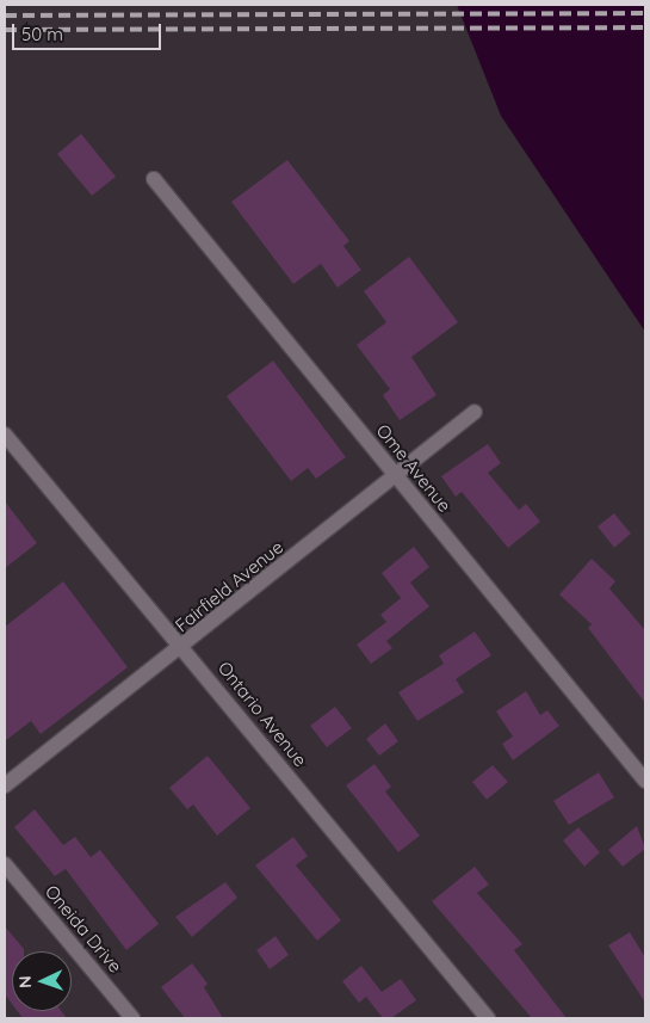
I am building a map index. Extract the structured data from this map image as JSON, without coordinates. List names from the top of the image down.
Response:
{
  "streets": {
    "street": [
      "Ome Avenue",
      "Fairfield Avenue",
      "Ontario Avenue",
      "Oneida Drive"
    ]
  },
  "crossings": [
    ["Ome Avenue", "Fairfield Avenue"],
    ["Fairfield Avenue", "Ontario Avenue"]
  ],
  "scale_bar": "50 m",
  "north": "left"
}
